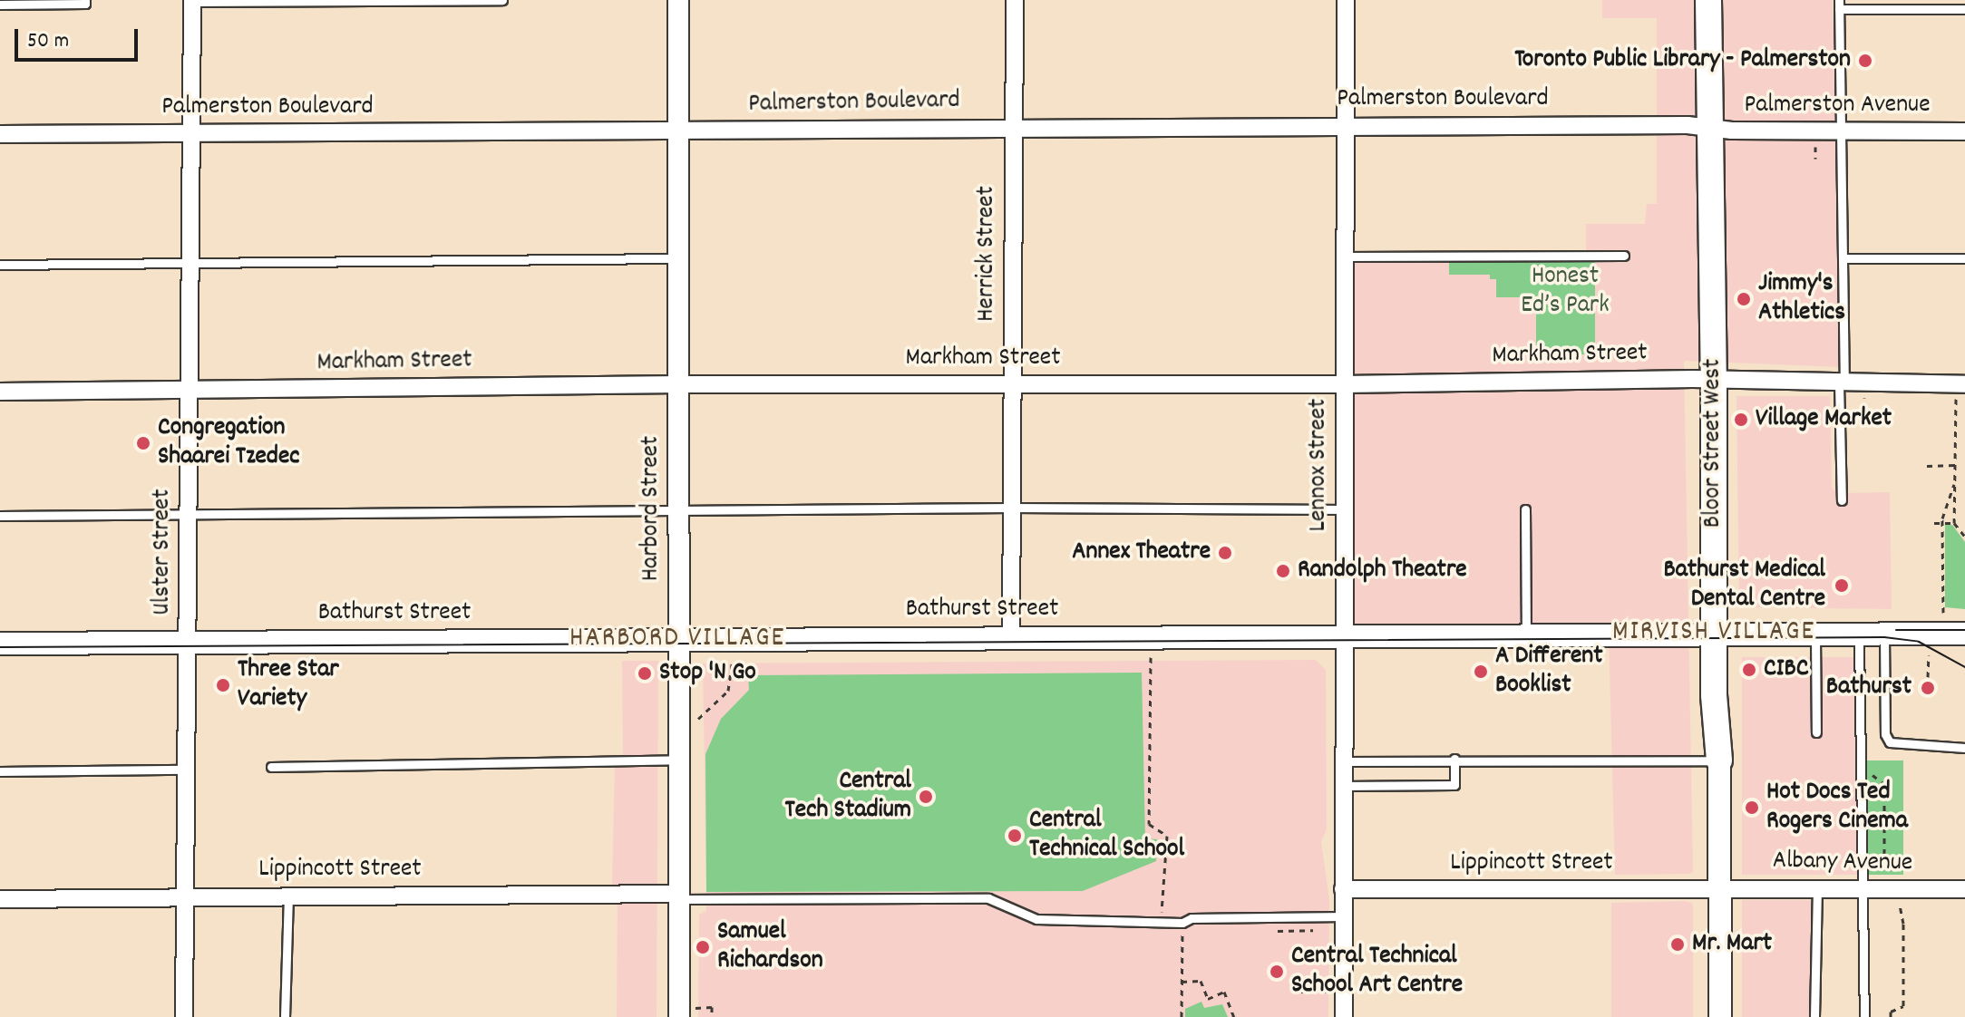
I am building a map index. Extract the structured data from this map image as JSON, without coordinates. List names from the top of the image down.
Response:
{
  "streets": {
    "main road": ["Bloor Street West", "Bathurst Street"],
    "street": [
      "Palmerston Boulevard",
      "Palmerston Avenue",
      "Herrick Street",
      "Markham Street",
      "Lennox Street",
      "Harbord Street",
      "Ulster Street",
      "Albany Avenue",
      "Lippincott Street"
    ]
  },
  "crossings": [
    ["Palmerston Boulevard", "Palmerston Avenue"],
    ["Palmerston Boulevard", "Herrick Street"],
    ["Palmerston Boulevard", "Bloor Street West"],
    ["Palmerston Boulevard", "Lennox Street"],
    ["Palmerston Boulevard", "Harbord Street"],
    ["Palmerston Boulevard", "Ulster Street"],
    ["Palmerston Avenue", "Bloor Street West"],
    ["Herrick Street", "Markham Street"],
    ["Herrick Street", "Bathurst Street"],
    ["Markham Street", "Bloor Street West"],
    ["Markham Street", "Lennox Street"],
    ["Markham Street", "Harbord Street"],
    ["Markham Street", "Ulster Street"],
    ["Bloor Street West", "Bathurst Street"],
    ["Bloor Street West", "Albany Avenue"],
    ["Bloor Street West", "Lippincott Street"],
    ["Lennox Street", "Bathurst Street"],
    ["Lennox Street", "Lippincott Street"],
    ["Harbord Street", "Bathurst Street"],
    ["Harbord Street", "Lippincott Street"],
    ["Ulster Street", "Bathurst Street"],
    ["Ulster Street", "Lippincott Street"],
    ["Albany Avenue", "Lippincott Street"]
  ],
  "districts": ["MIRVISH VILLAGE", "HARBORD VILLAGE"],
  "parks": ["Honest Ed’s Park"],
  "places": [
    "Toronto Public Library - Palmerston",
    "Jimmy's Athletics",
    "Village Market",
    "Congregation Shaarei Tzedec",
    "Annex Theatre",
    "Randolph Theatre",
    "Bathurst Medical Dental Centre",
    "CIBC",
    "A Different Booklist",
    "Stop 'N Go",
    "Three Star Variety",
    "Bathurst",
    "Central Tech Stadium",
    "Hot Docs Ted Rogers Cinema",
    "Central Technical School",
    "Mr. Mart",
    "Samuel Richardson",
    "Central Technical School Art Centre"
  ],
  "scale_bar": "50 m"
}
